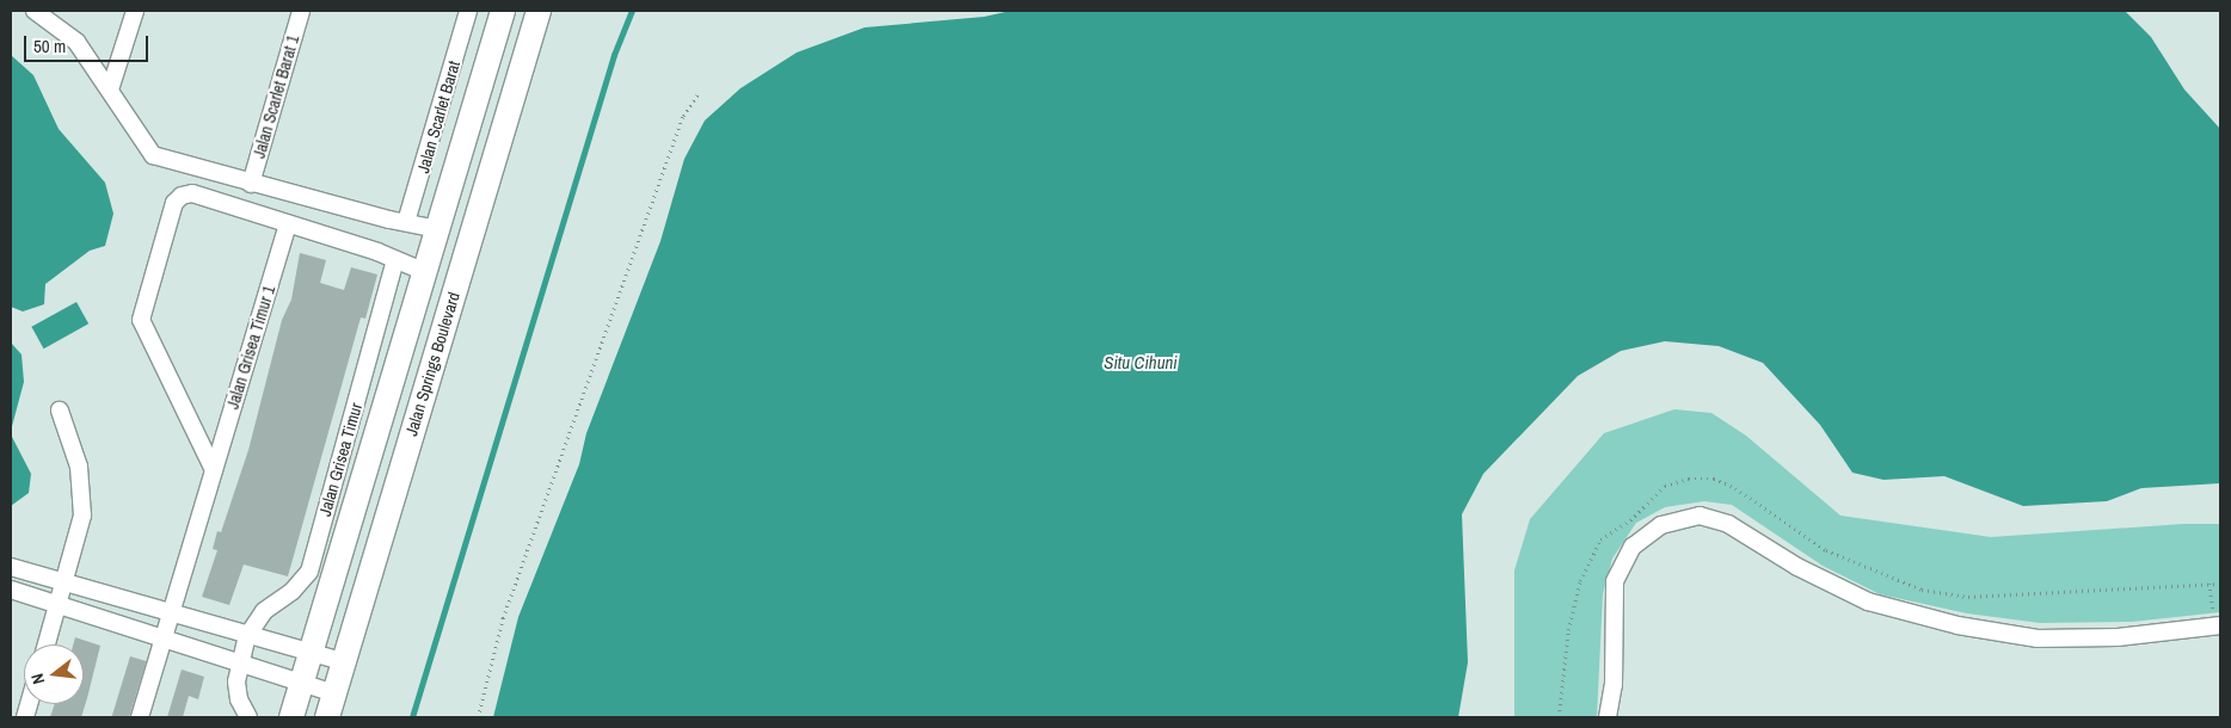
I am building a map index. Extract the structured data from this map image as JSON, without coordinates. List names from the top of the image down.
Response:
{
  "streets": {
    "main road": ["Jalan Springs Boulevard"],
    "street": [
      "Jalan Scarlet Barat 1",
      "Jalan Scarlet Barat",
      "Jalan Grisea Timur 1",
      "Jalan Grisea Timur"
    ]
  },
  "water": ["Situ Cihuni"],
  "scale_bar": "50 m",
  "north": "left"
}
